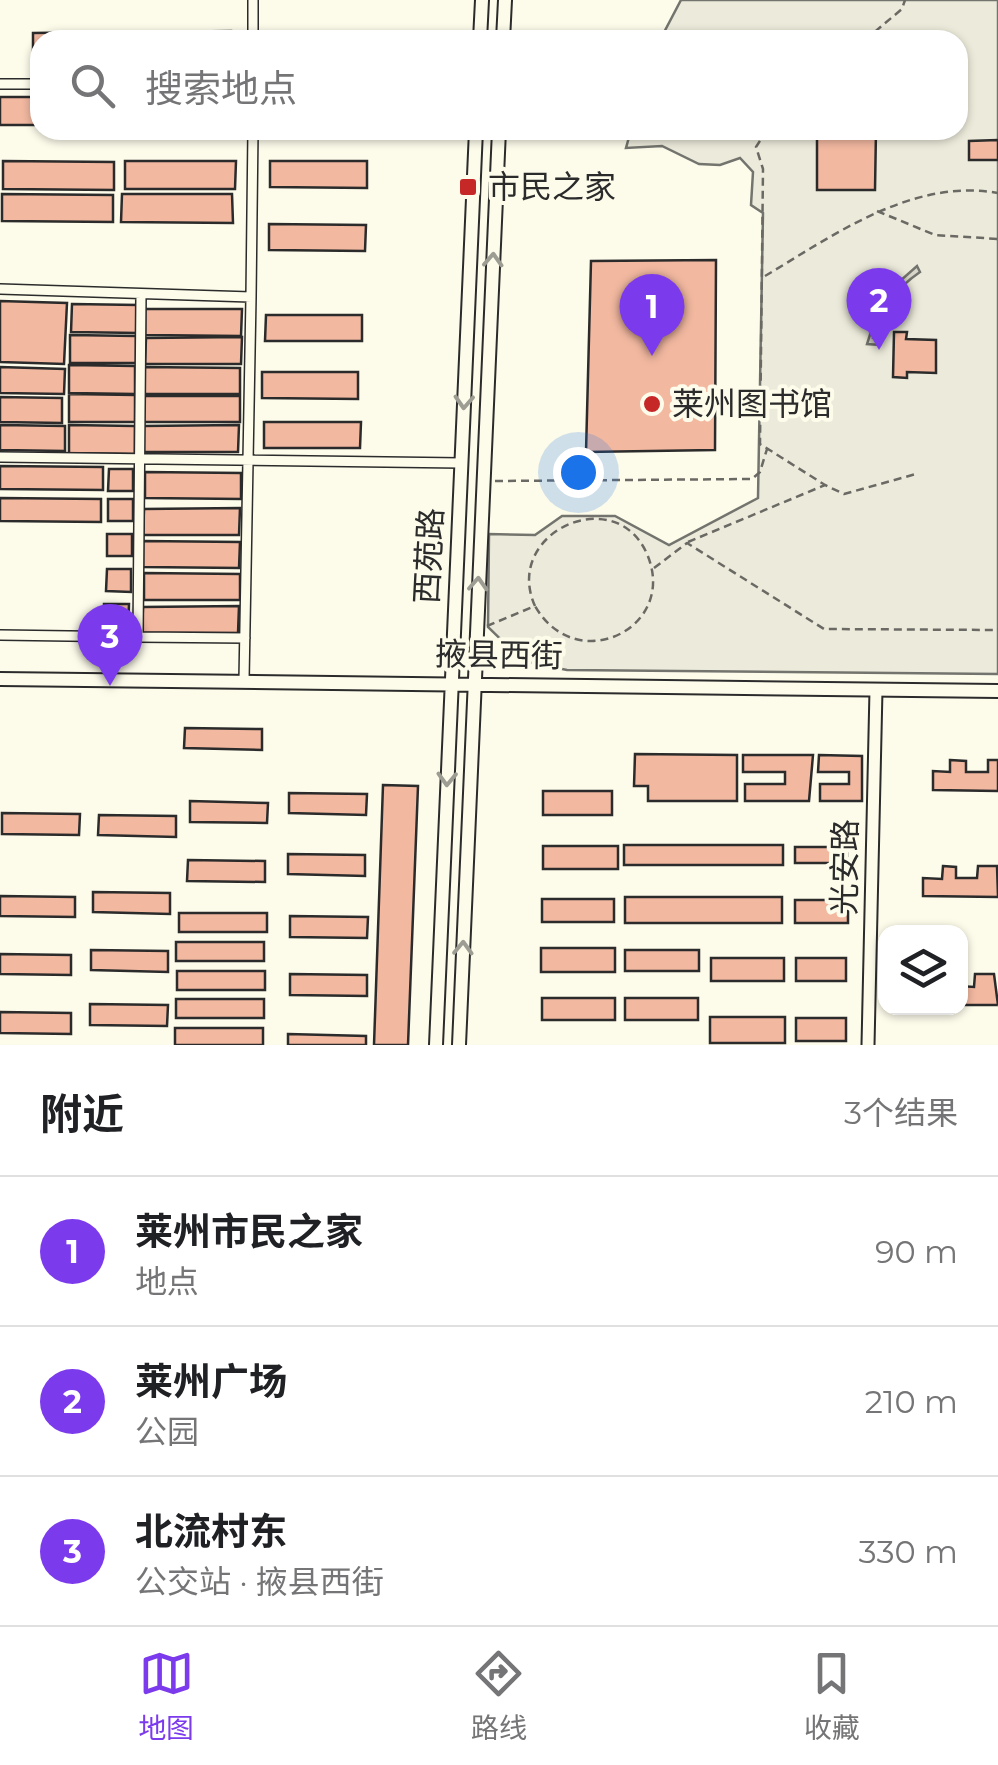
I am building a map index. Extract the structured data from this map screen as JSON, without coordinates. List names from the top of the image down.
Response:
{
  "streets": {
    "main road": ["西苑路", "掖县西街"],
    "street": ["光安路"]
  },
  "crossings": [
    ["西苑路", "掖县西街"],
    ["掖县西街", "光安路"]
  ],
  "places": {
    "transit": ["市民之家"],
    "other": ["莱州图书馆"]
  },
  "page": {
    "search": "搜索地点",
    "pins": ["2", "1", "3"],
    "heading": ["附近", "3个结果"],
    "list": [
      {
        "mark": "1",
        "name": "莱州市民之家",
        "note": "地点",
        "value": "90 m"
      },
      {
        "mark": "2",
        "name": "莱州广场",
        "note": "公园",
        "value": "210 m"
      },
      {
        "mark": "3",
        "name": "北流村东",
        "note": "公交站 · 掖县西街",
        "value": "330 m"
      }
    ],
    "nav": ["地图", "路线", "收藏"]
  }
}
